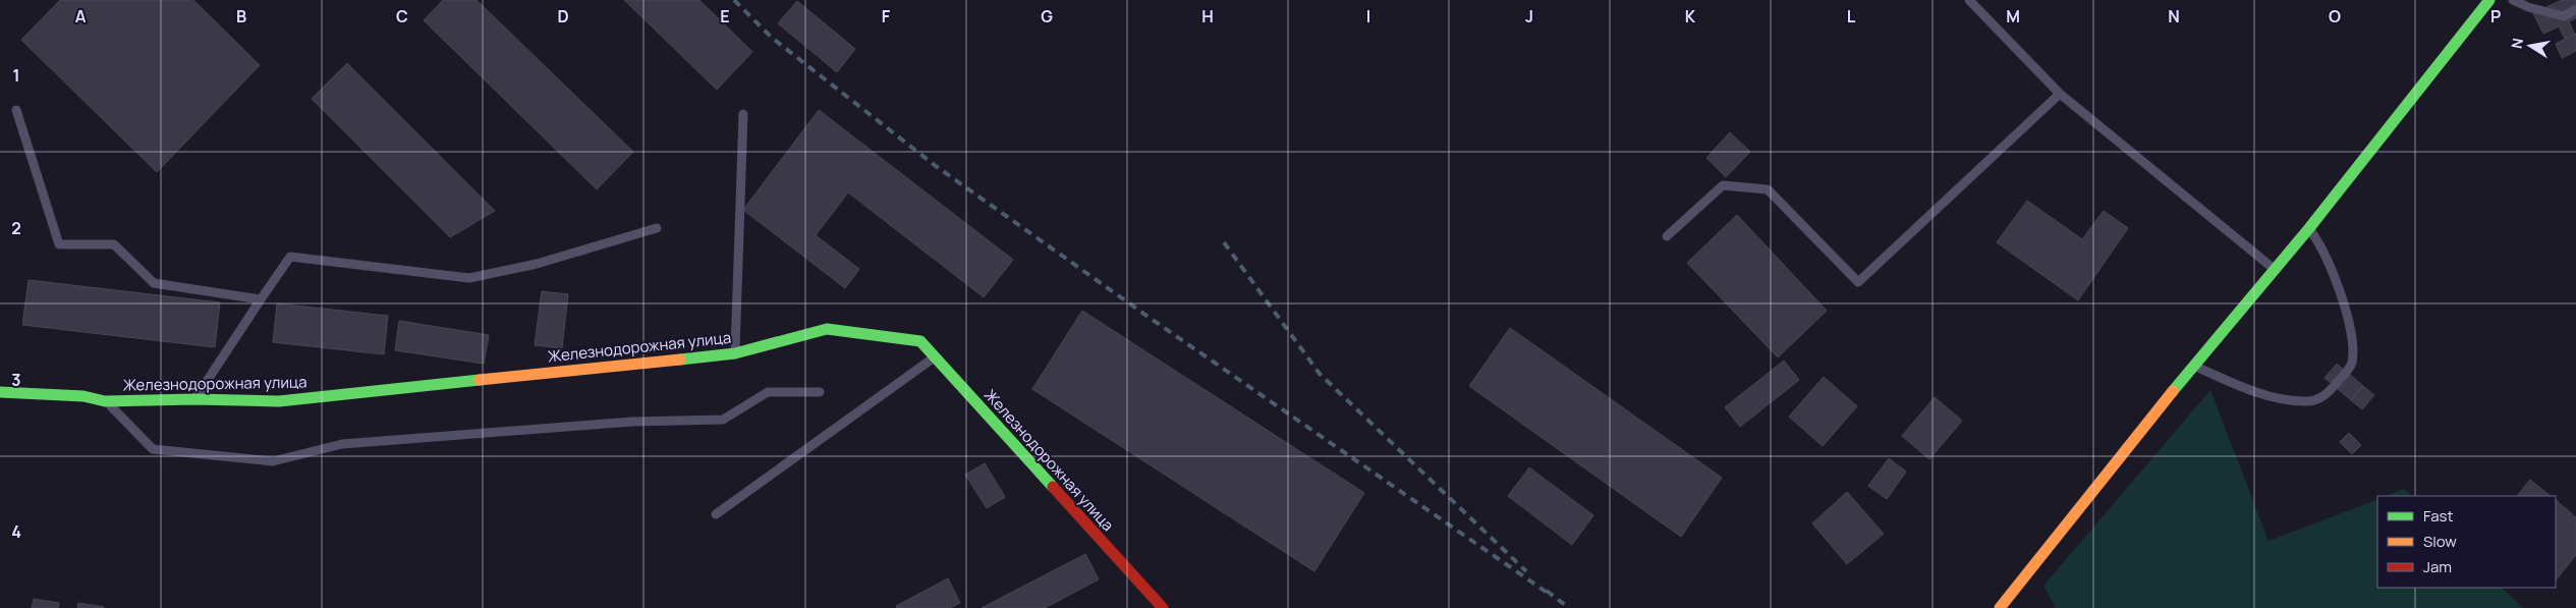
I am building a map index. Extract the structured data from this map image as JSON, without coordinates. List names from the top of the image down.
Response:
{
  "streets": {
    "street": ["Железнодорожная улица"]
  },
  "legend": ["Fast", "Slow", "Jam"],
  "north": "left",
  "grid": {
    "columns": [
      "A",
      "B",
      "C",
      "D",
      "E",
      "F",
      "G",
      "H",
      "I",
      "J",
      "K",
      "L",
      "M",
      "N",
      "O",
      "P"
    ],
    "rows": [
      "1",
      "2",
      "3",
      "4"
    ]
  }
}
